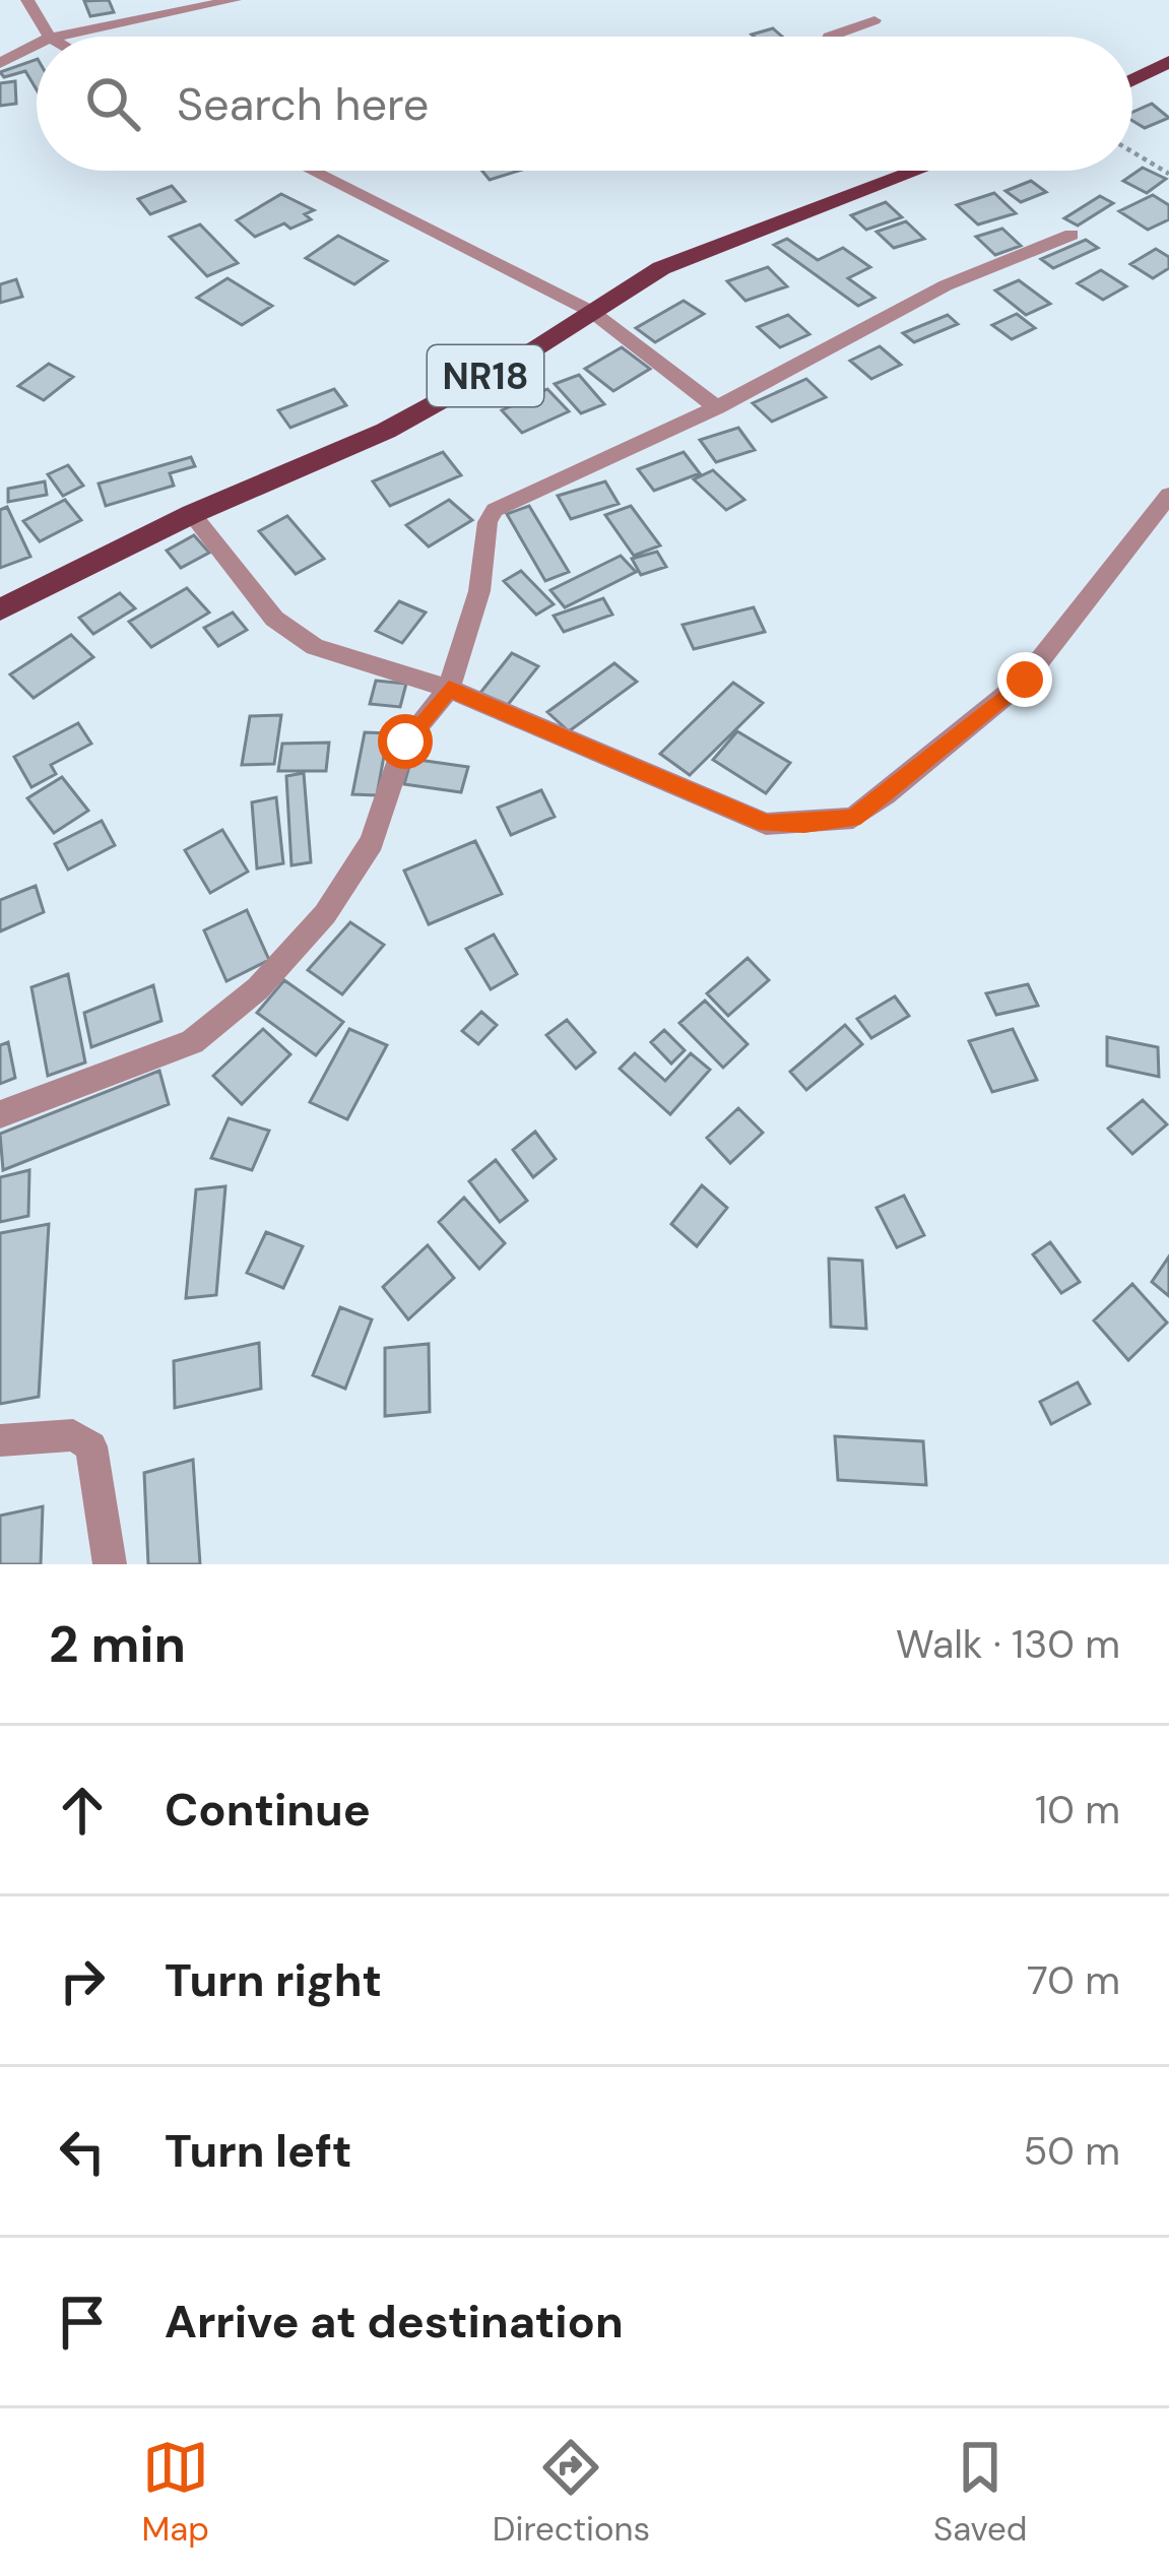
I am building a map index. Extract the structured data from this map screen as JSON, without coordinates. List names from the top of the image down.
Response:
{
  "streets": {
    "main road": ["NR18"]
  },
  "page": {
    "search": "Search here",
    "heading": ["2 min", "Walk · 130 m"],
    "list": [
      ["Continue", "10 m"],
      ["Turn right", "70 m"],
      ["Turn left", "50 m"],
      "Arrive at destination"
    ],
    "nav": ["Map", "Directions", "Saved"]
  }
}
